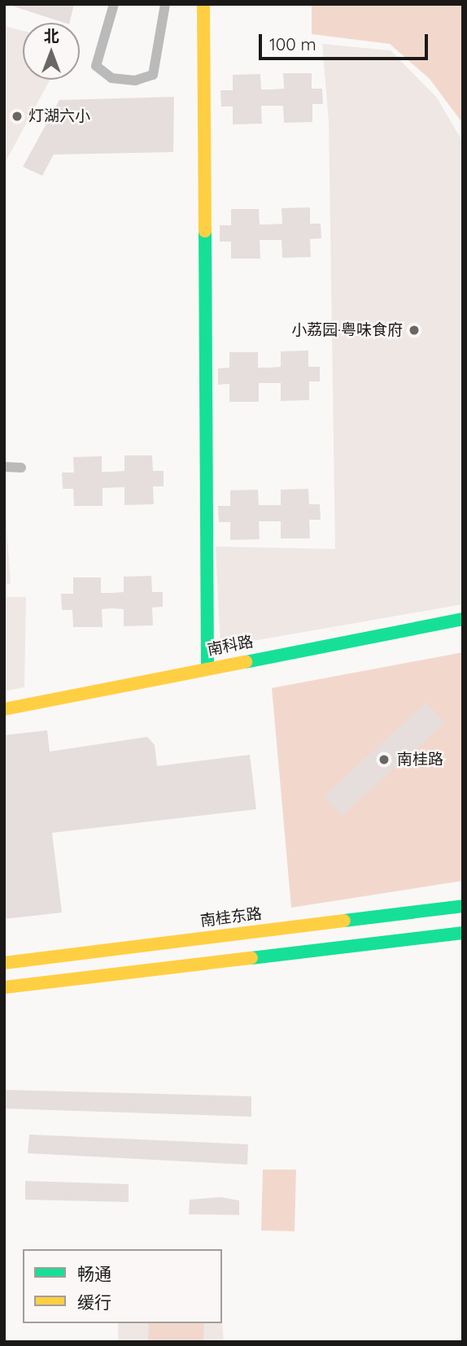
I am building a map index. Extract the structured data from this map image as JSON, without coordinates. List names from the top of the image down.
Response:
{
  "streets": {
    "street": ["南科路", "南桂东路"]
  },
  "places": ["灯湖六小", "小荔园·粤味食府", "南桂路"],
  "legend": ["畅通", "缓行"],
  "scale_bar": "100 m",
  "north": "top"
}
